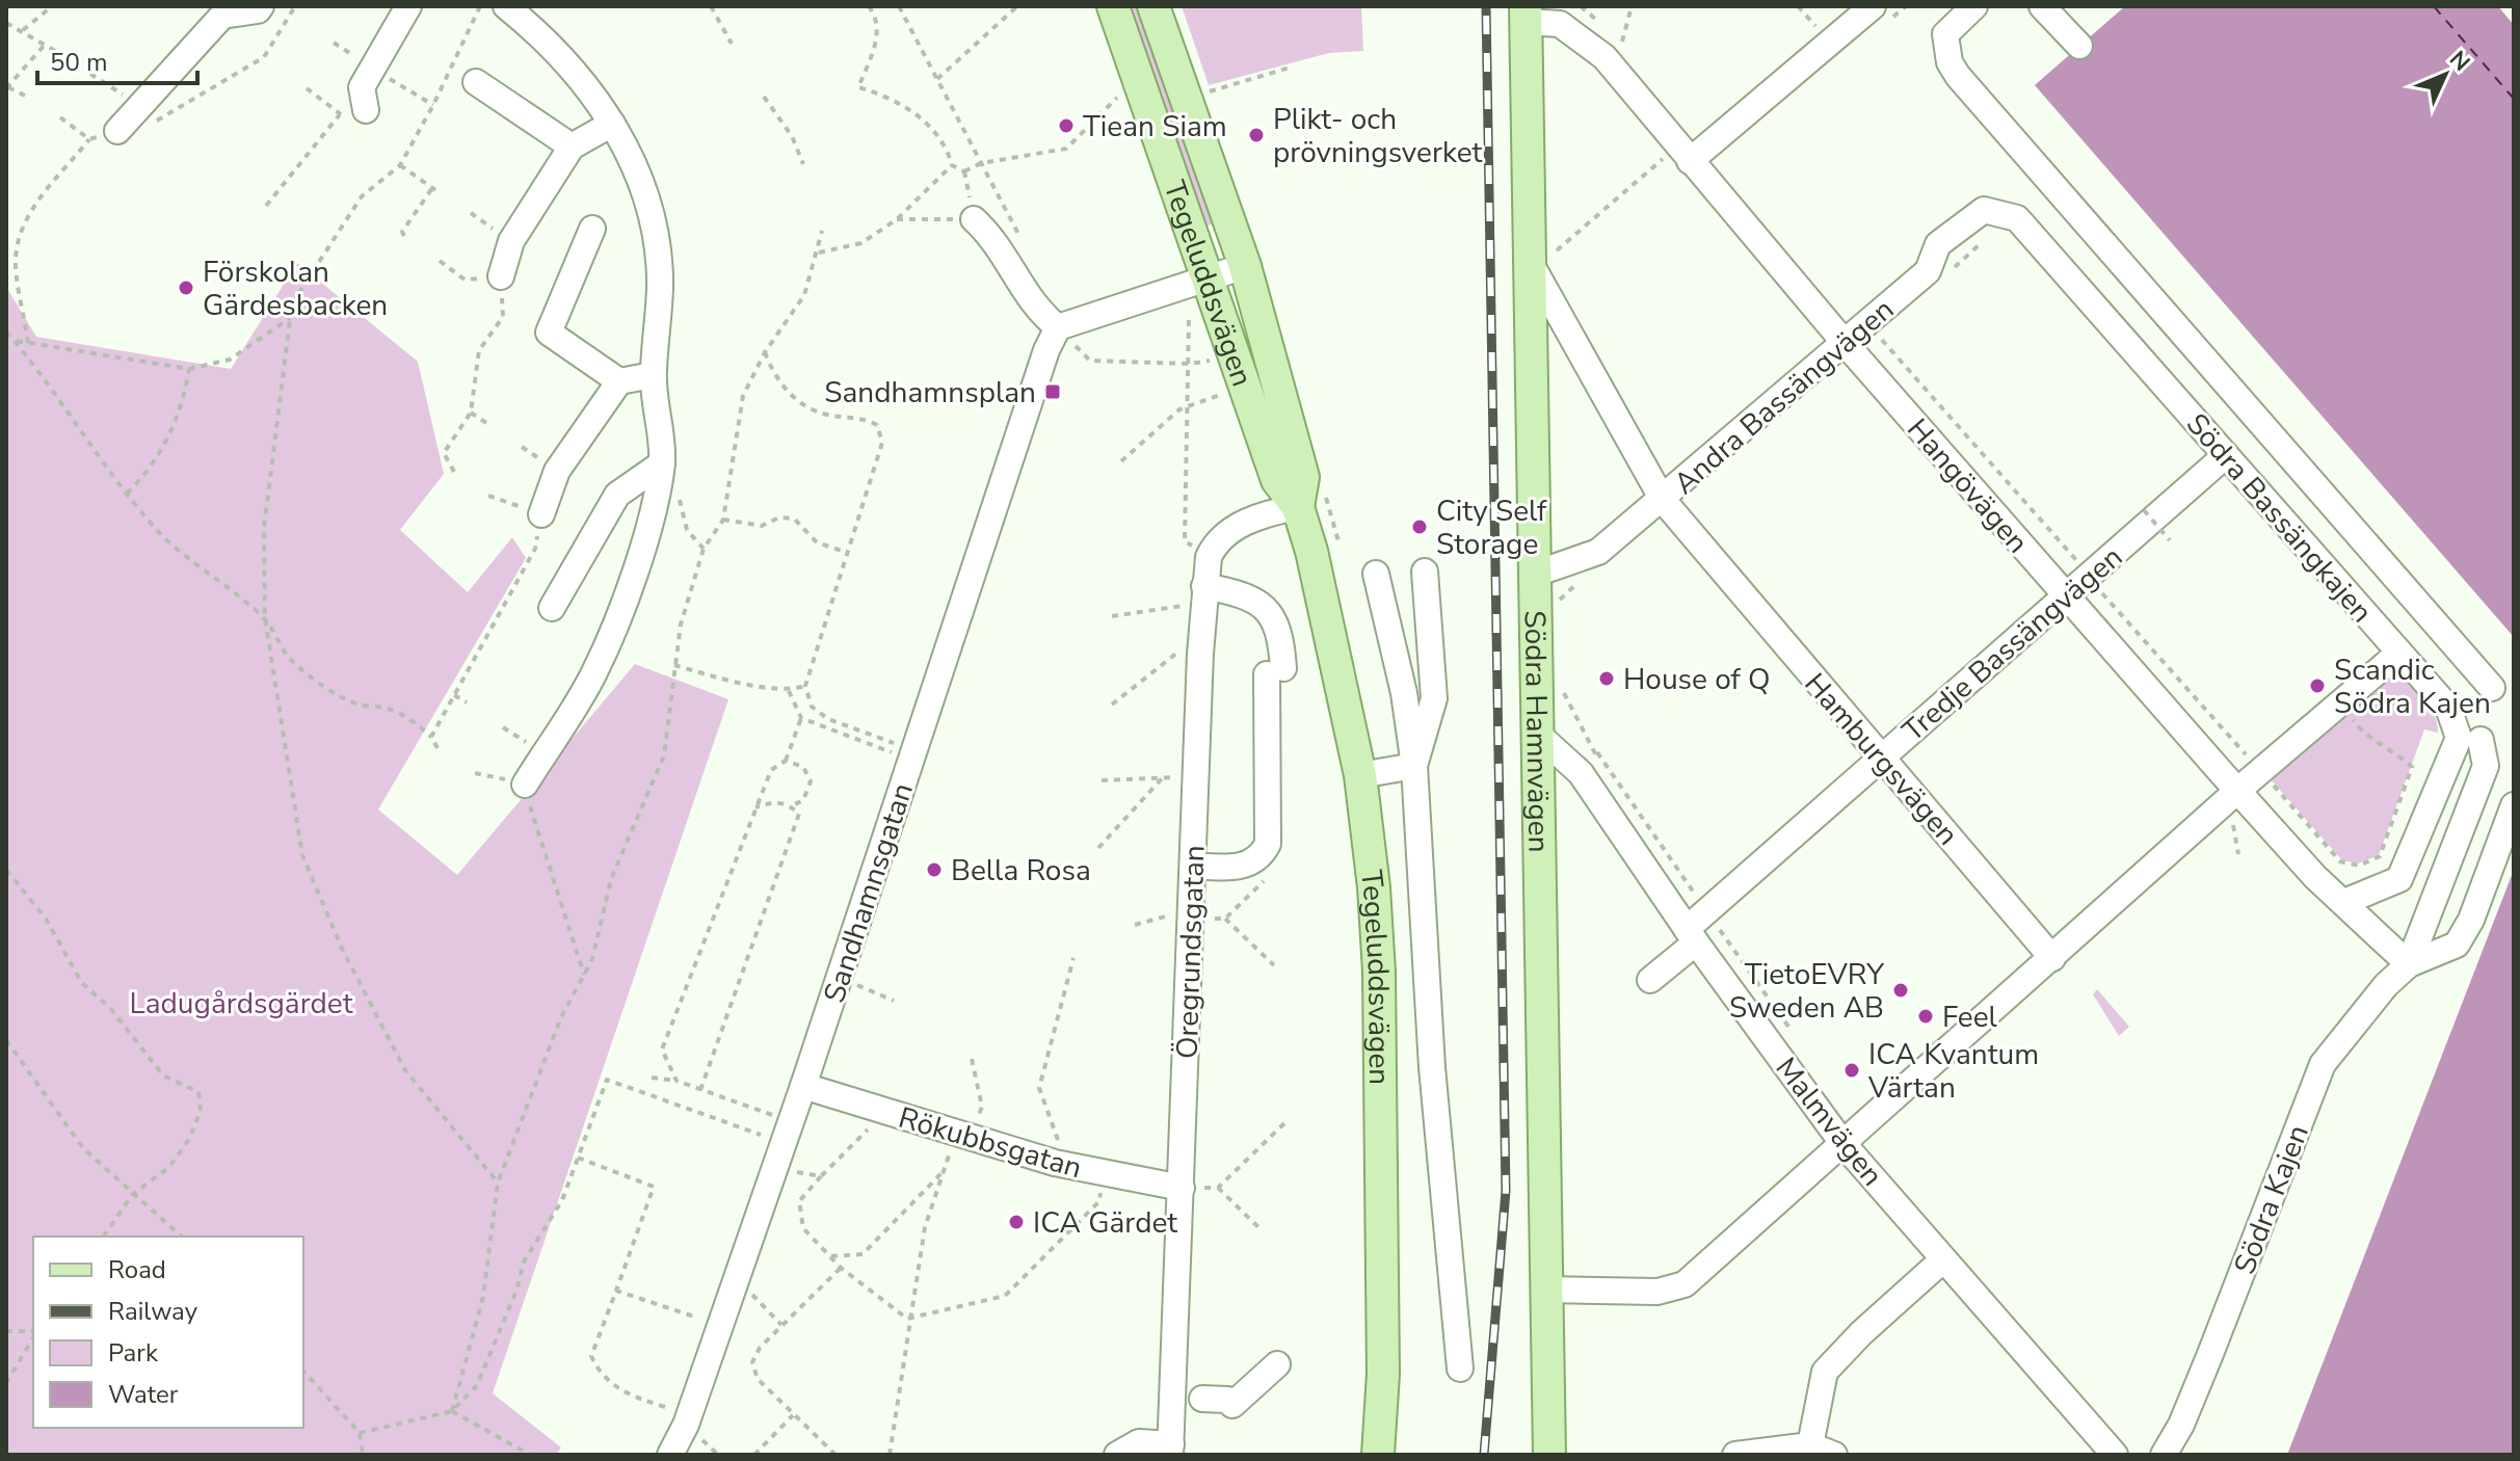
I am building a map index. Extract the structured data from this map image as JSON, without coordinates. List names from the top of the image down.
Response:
{
  "streets": {
    "main road": ["Tegeluddsvägen", "Södra Hamnvägen"],
    "street": [
      "Andra Bassängvägen",
      "Hangövägen",
      "Södra Bassängkajen",
      "Tredje Bassängvägen",
      "Hamburgsvägen",
      "Sandhamnsgatan",
      "Öregrundsgatan",
      "Malmvägen",
      "Rökubbsgatan",
      "Södra Kajen"
    ]
  },
  "crossings": [
    ["Andra Bassängvägen", "Hangövägen"],
    ["Andra Bassängvägen", "Södra Bassängkajen"],
    ["Andra Bassängvägen", "Södra Hamnvägen"],
    ["Andra Bassängvägen", "Hamburgsvägen"],
    ["Hangövägen", "Södra Bassängkajen"],
    ["Hangövägen", "Tredje Bassängvägen"],
    ["Hangövägen", "Södra Hamnvägen"],
    ["Hangövägen", "Södra Kajen"],
    ["Södra Bassängkajen", "Tredje Bassängvägen"],
    ["Tredje Bassängvägen", "Hamburgsvägen"],
    ["Tredje Bassängvägen", "Malmvägen"],
    ["Södra Hamnvägen", "Hamburgsvägen"],
    ["Södra Hamnvägen", "Malmvägen"],
    ["Sandhamnsgatan", "Rökubbsgatan"],
    ["Öregrundsgatan", "Rökubbsgatan"]
  ],
  "parks": ["Ladugårdsgärdet"],
  "places": {
    "other": [
      "Tiean Siam",
      "Plikt- och prövningsverket",
      "Förskolan Gärdesbacken",
      "City Self Storage",
      "House of Q",
      "Scandic Södra Kajen",
      "Bella Rosa",
      "TietoEVRY Sweden AB",
      "Feel",
      "ICA Kvantum Värtan",
      "ICA Gärdet"
    ],
    "transit": ["Sandhamnsplan"]
  },
  "legend": [
    "Road",
    "Railway",
    "Park",
    "Water"
  ],
  "scale_bar": "50 m",
  "north": "top right"
}
